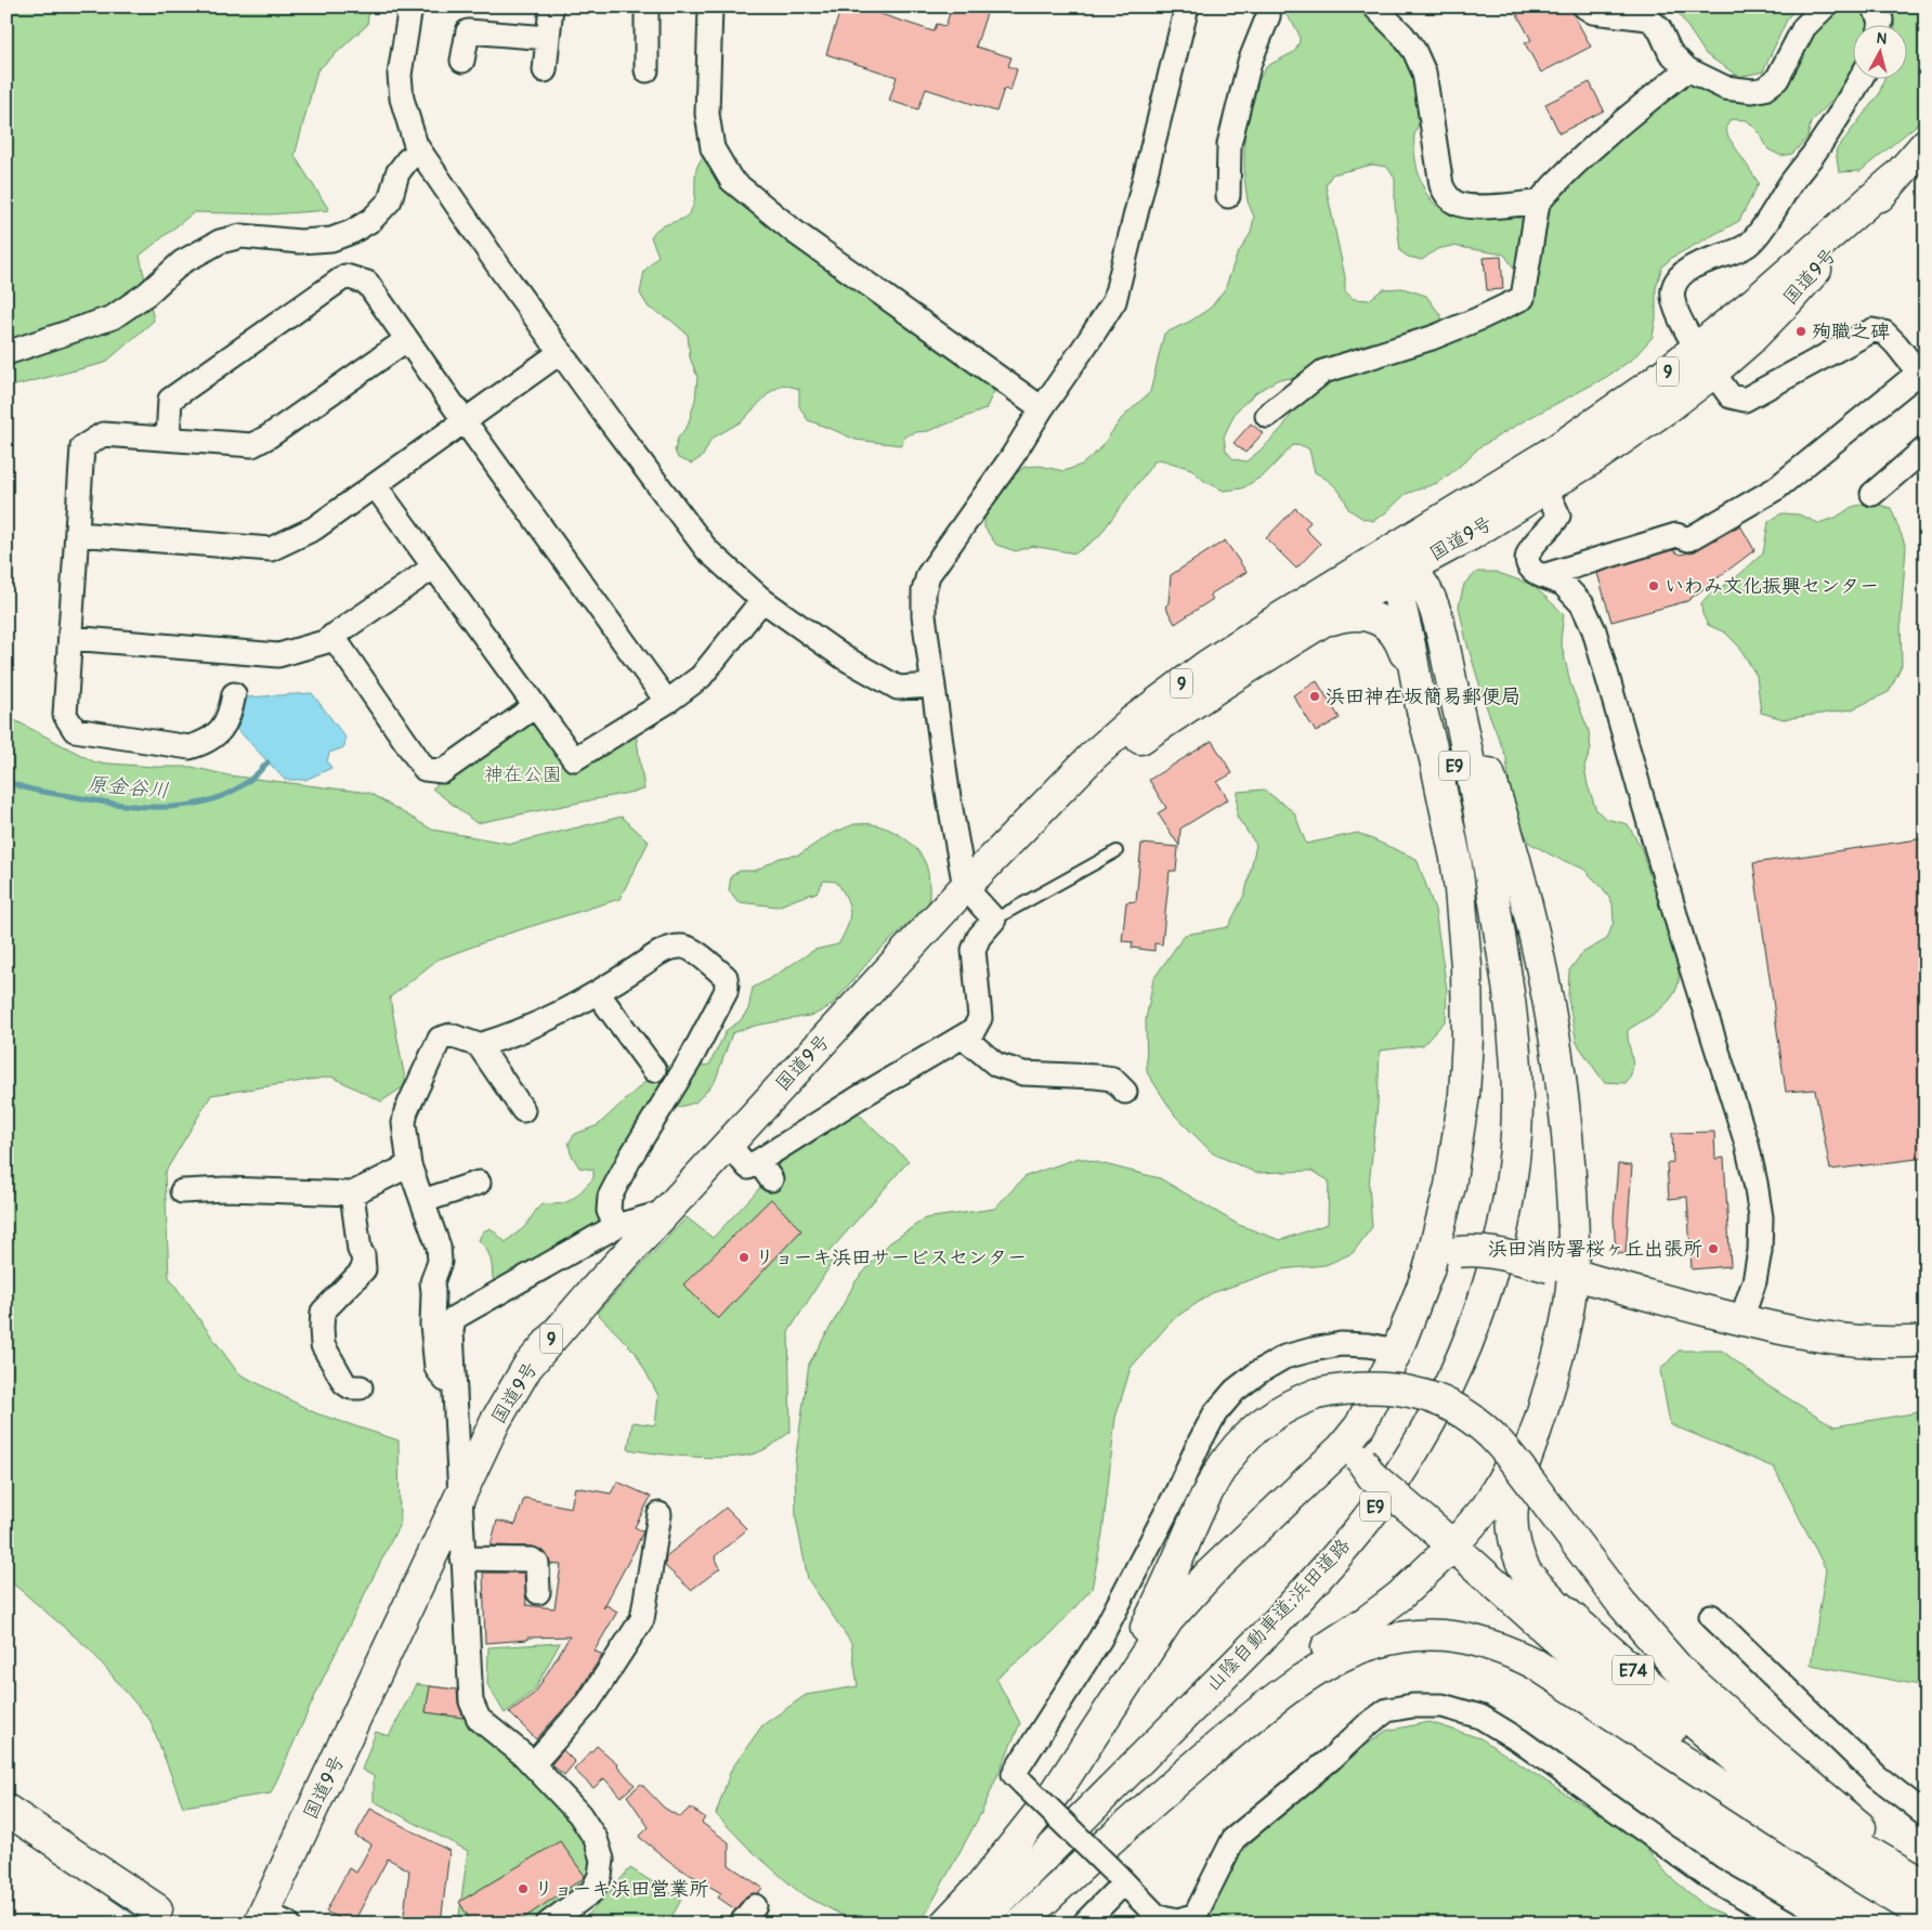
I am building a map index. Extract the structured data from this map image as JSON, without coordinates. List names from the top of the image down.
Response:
{
  "streets": {
    "main road": [
      "国道9号",
      "9",
      "E9",
      "山陰自動車道;浜田道路",
      "E74"
    ]
  },
  "crossings": [
    ["国道9号", "E9"],
    ["E9", "山陰自動車道;浜田道路"]
  ],
  "water": ["原金谷川"],
  "parks": ["神在公園"],
  "places": [
    "殉職之碑",
    "いわみ文化振興センター",
    "浜田神在坂簡易郵便局",
    "浜田消防署桜ヶ丘出張所",
    "リョーキ浜田サービスセンター",
    "リョーキ浜田営業所"
  ],
  "north": "top"
}
